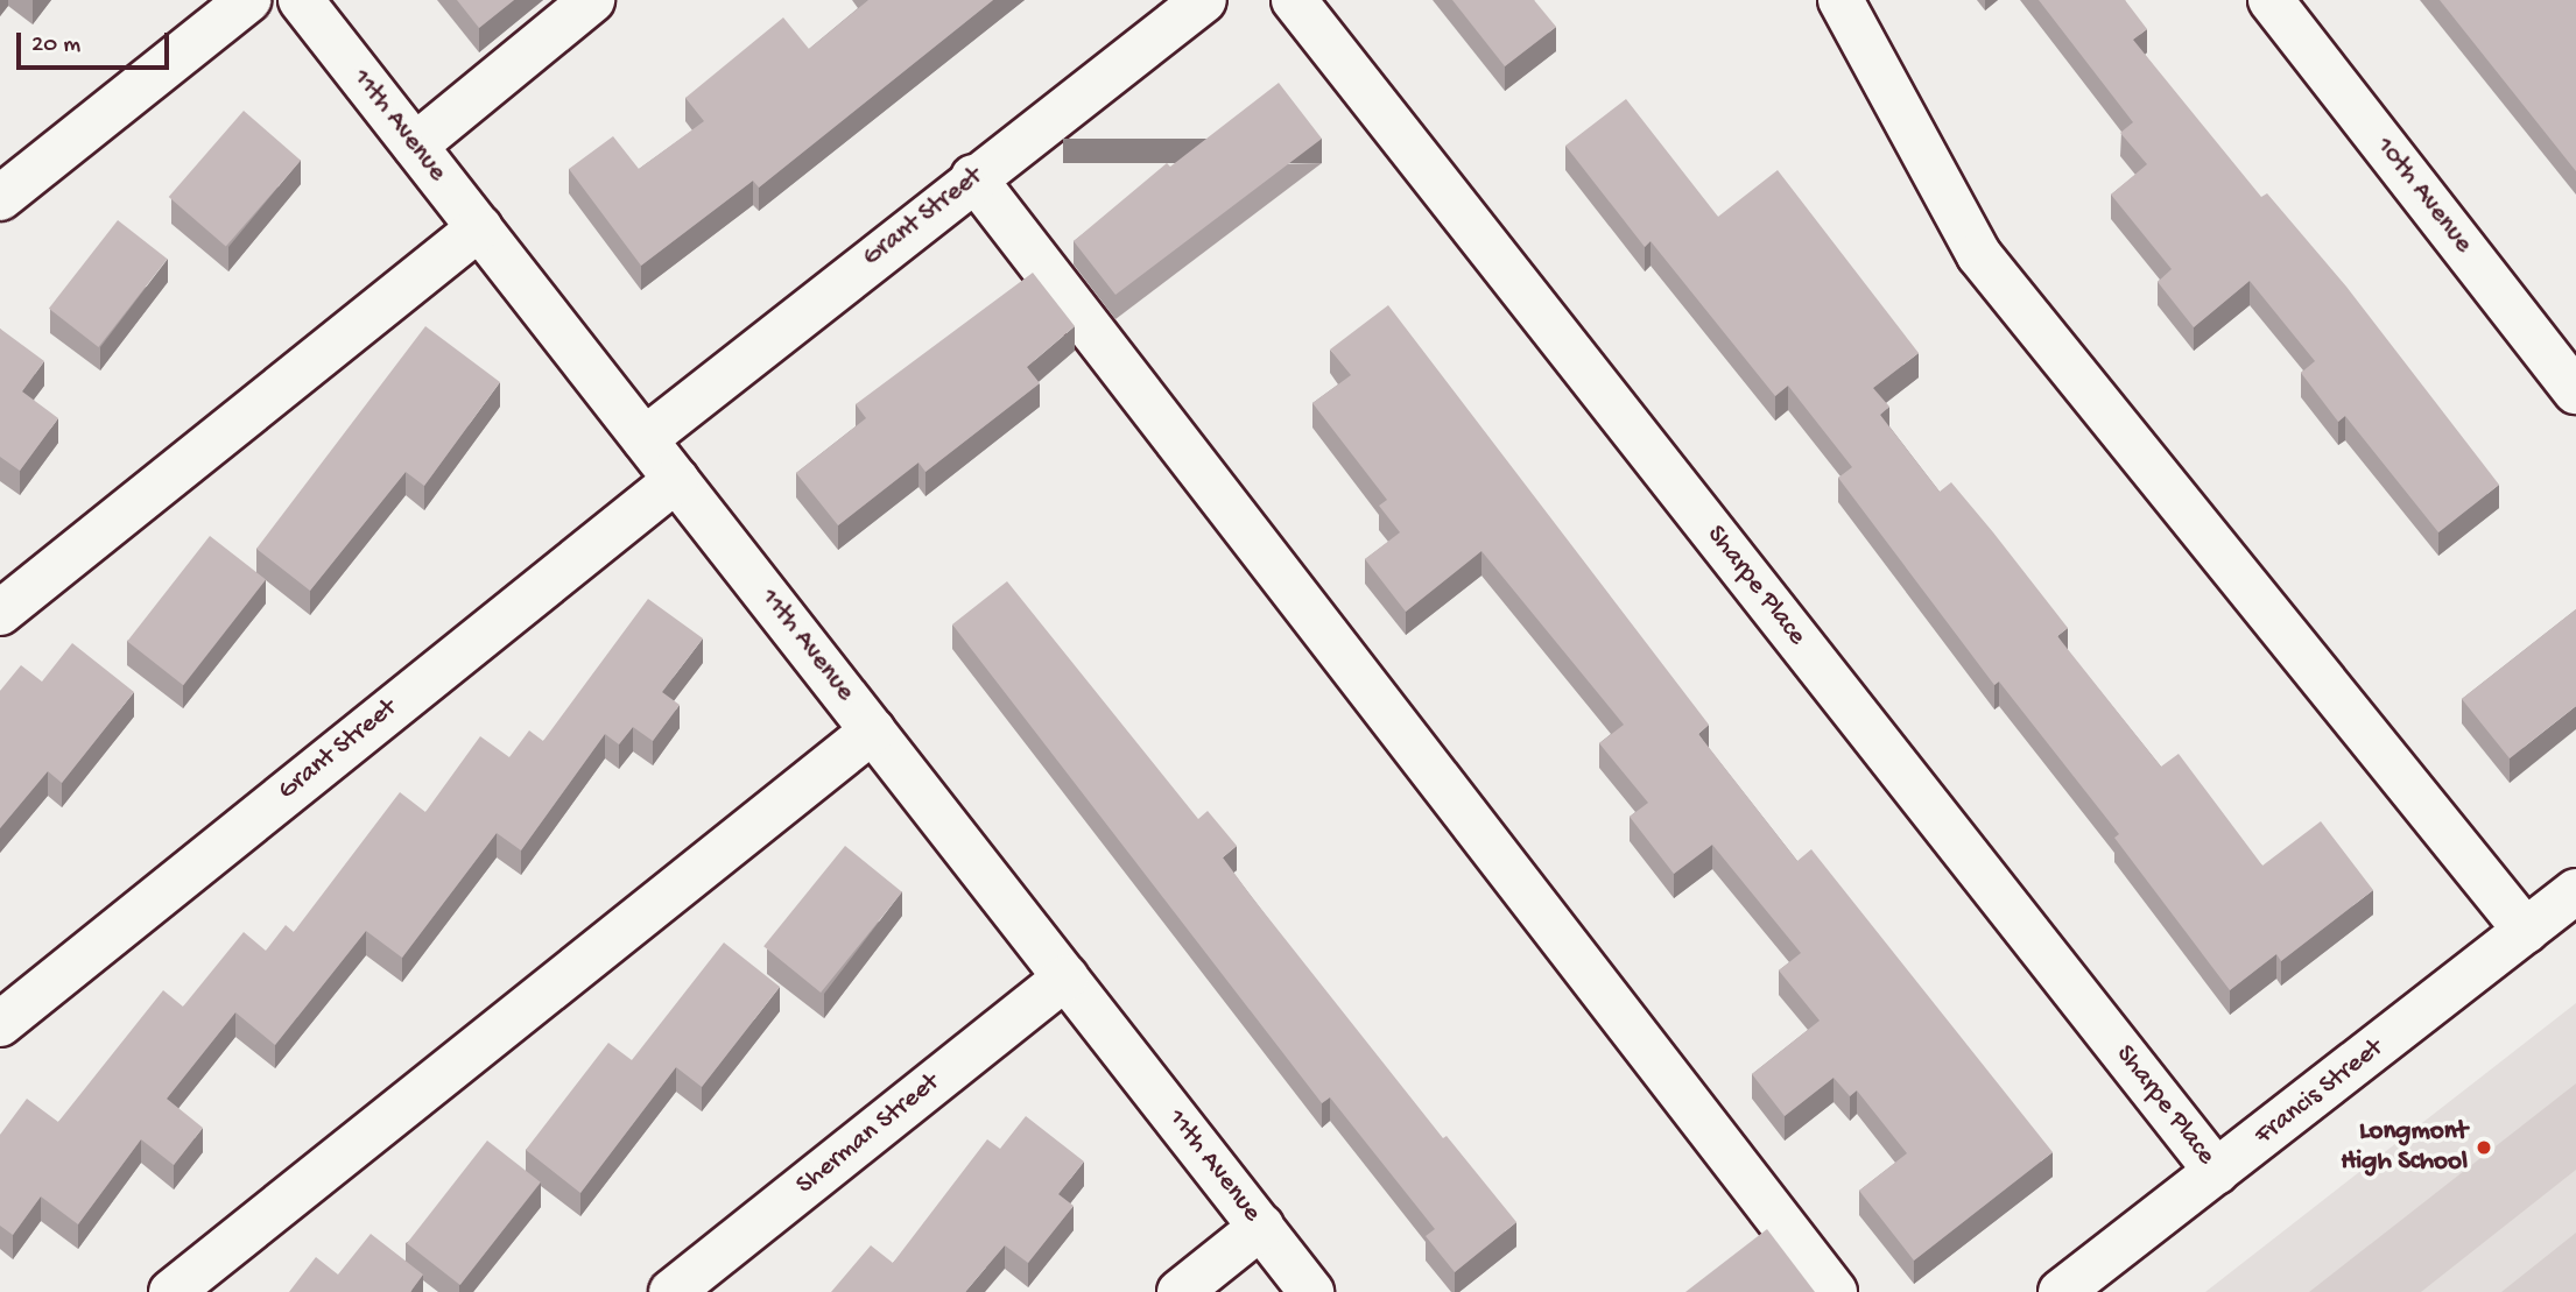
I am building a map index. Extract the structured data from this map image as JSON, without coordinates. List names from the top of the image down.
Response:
{
  "streets": {
    "street": [
      "11th Avenue",
      "10th Avenue",
      "Grant Street",
      "Sharpe Place",
      "Francis Street",
      "Sherman Street"
    ]
  },
  "crossings": [
    ["11th Avenue", "Grant Street"],
    ["11th Avenue", "Sherman Street"],
    ["Sharpe Place", "Francis Street"]
  ],
  "places": ["Longmont High School"],
  "scale_bar": "20 m"
}
